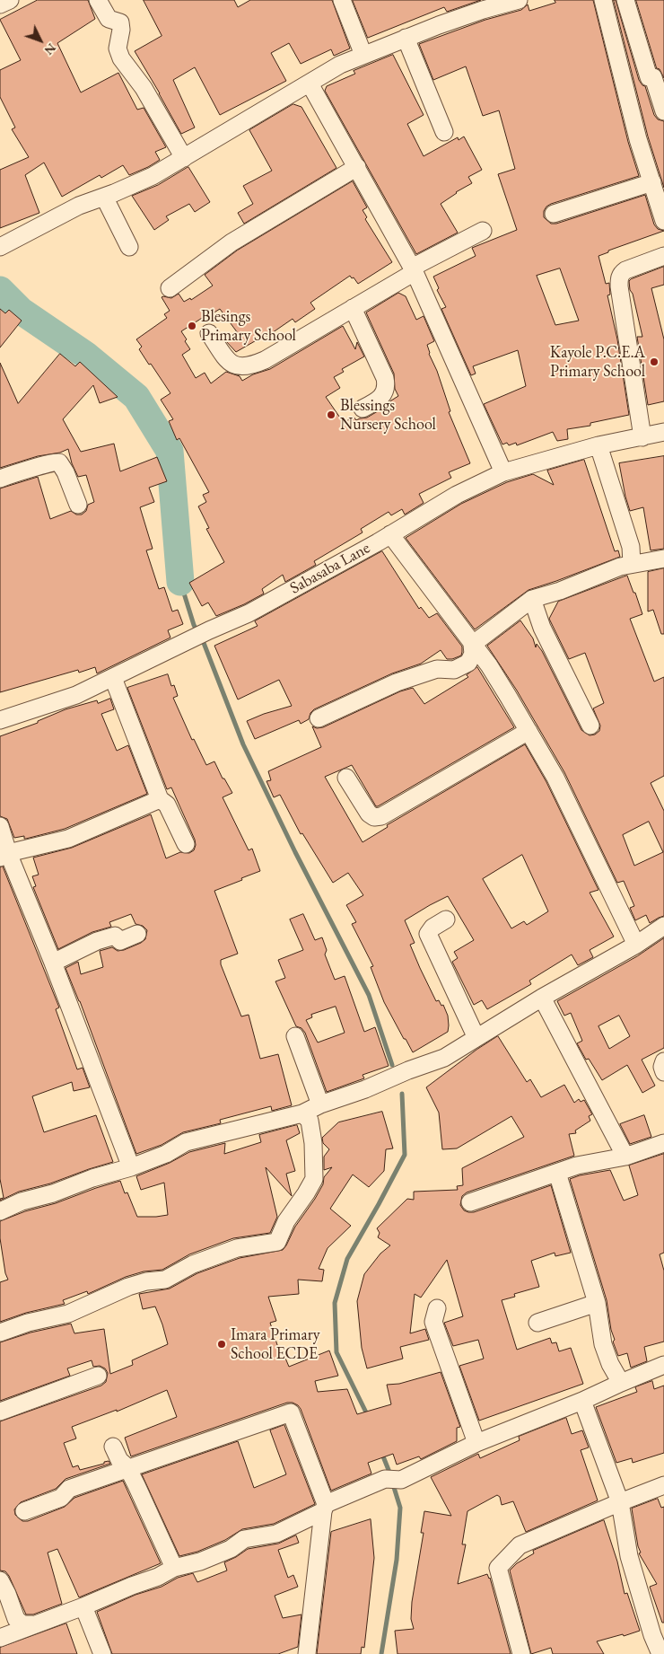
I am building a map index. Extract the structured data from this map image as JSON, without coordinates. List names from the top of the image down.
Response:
{
  "streets": {
    "street": ["Sabasaba Lane"]
  },
  "places": [
    "Blesings Primary School",
    "Kayole P.C.E.A Primary School",
    "Blessings Nursery School",
    "Imara Primary School ECDE"
  ],
  "north": "bottom right"
}
